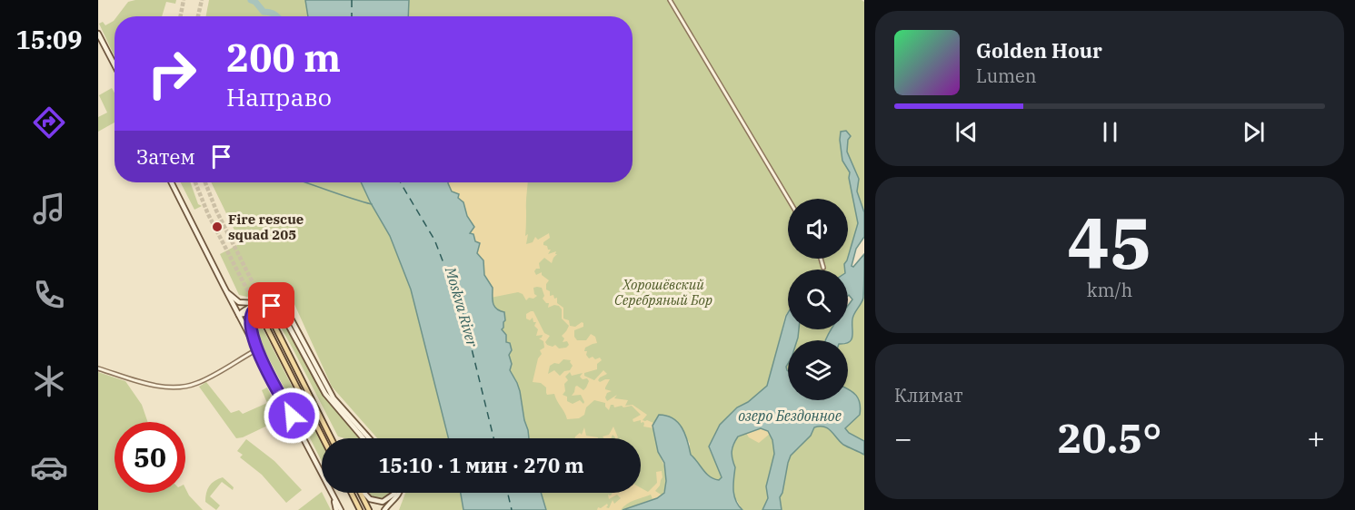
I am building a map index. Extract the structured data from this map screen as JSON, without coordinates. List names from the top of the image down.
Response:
{
  "water": ["Moskva River", "озеро Бездонное"],
  "parks": ["Хорошёвский Серебряный Бор"],
  "places": ["Fire rescue squad 205"],
  "page": {
    "tabs": "15:09",
    "turn": ["200 m", "Направо"],
    "song": ["Golden Hour", "Lumen"],
    "then": "Затем",
    "tile": [
      ["45", "km/h"],
      "Климат"
    ],
    "heat": ["−", "20.5°", "+"],
    "limit": "50",
    "trip": "15:10 · 1 мин · 270 m"
  }
}
